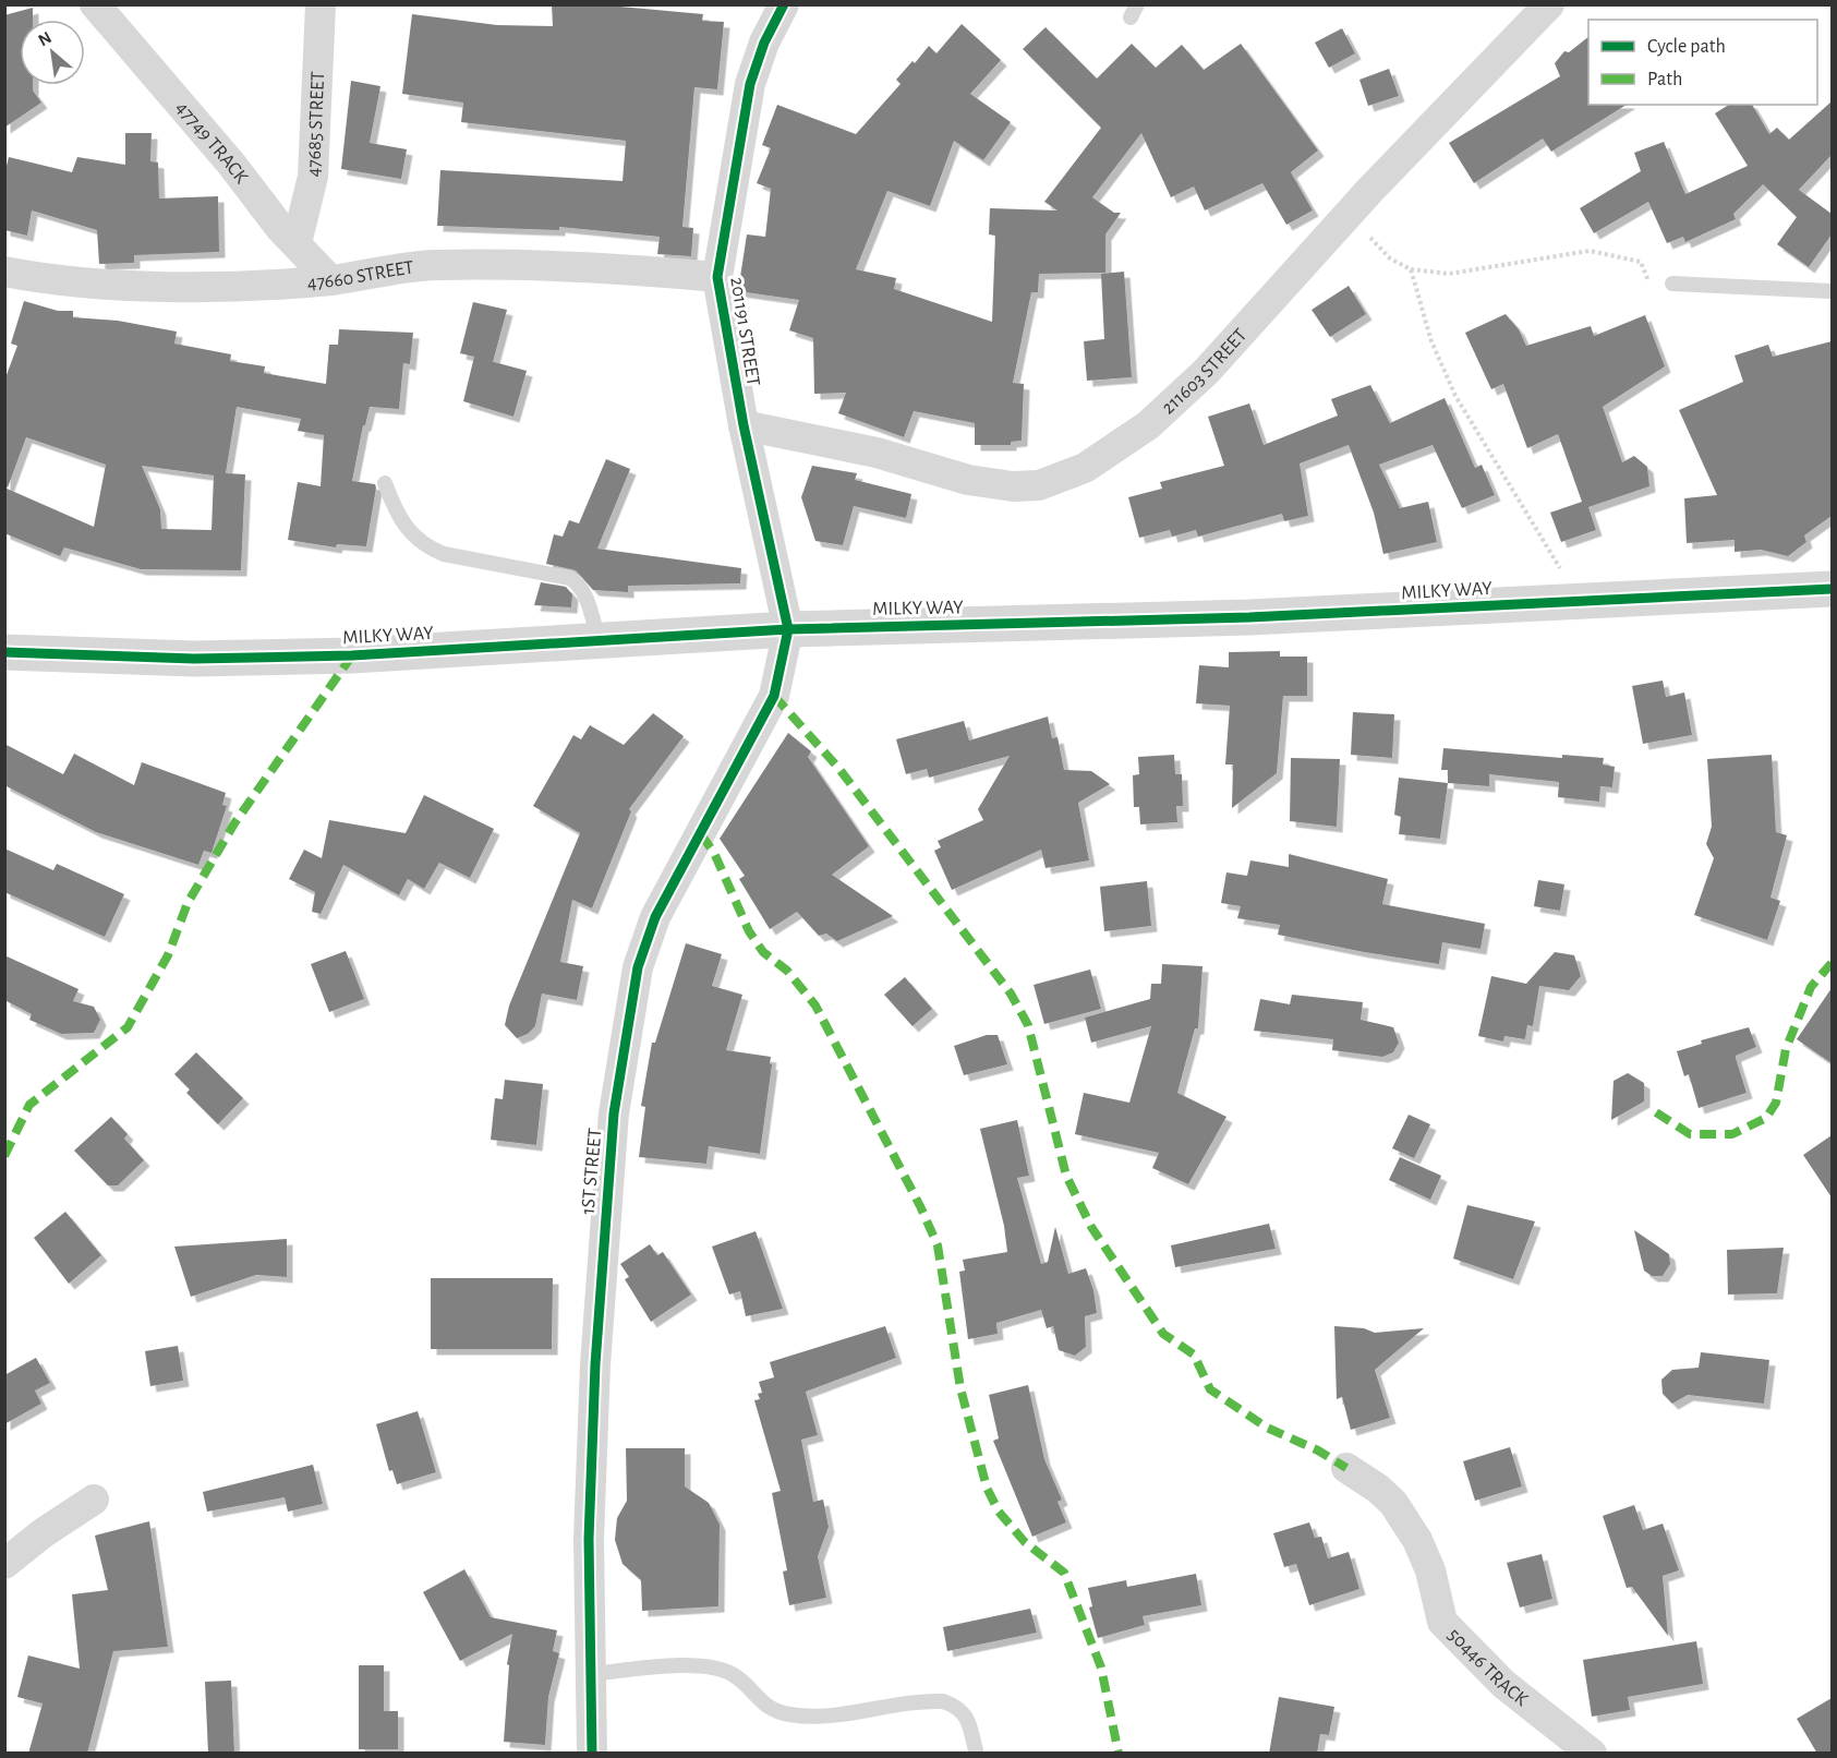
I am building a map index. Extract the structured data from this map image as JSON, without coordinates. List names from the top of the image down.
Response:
{
  "streets": {
    "street": [
      "47685 STREET",
      "47749 TRACK",
      "47660 STREET",
      "201191 STREET",
      "211603 STREET",
      "MILKY WAY",
      "1ST STREET",
      "50446 TRACK"
    ]
  },
  "crossings": [
    ["47685 STREET", "47749 TRACK"],
    ["47749 TRACK", "47660 STREET"],
    ["47660 STREET", "201191 STREET"],
    ["201191 STREET", "211603 STREET"],
    ["201191 STREET", "MILKY WAY"],
    ["201191 STREET", "1ST STREET"],
    ["MILKY WAY", "1ST STREET"]
  ],
  "legend": ["Cycle path", "Path"],
  "north": "top left"
}
